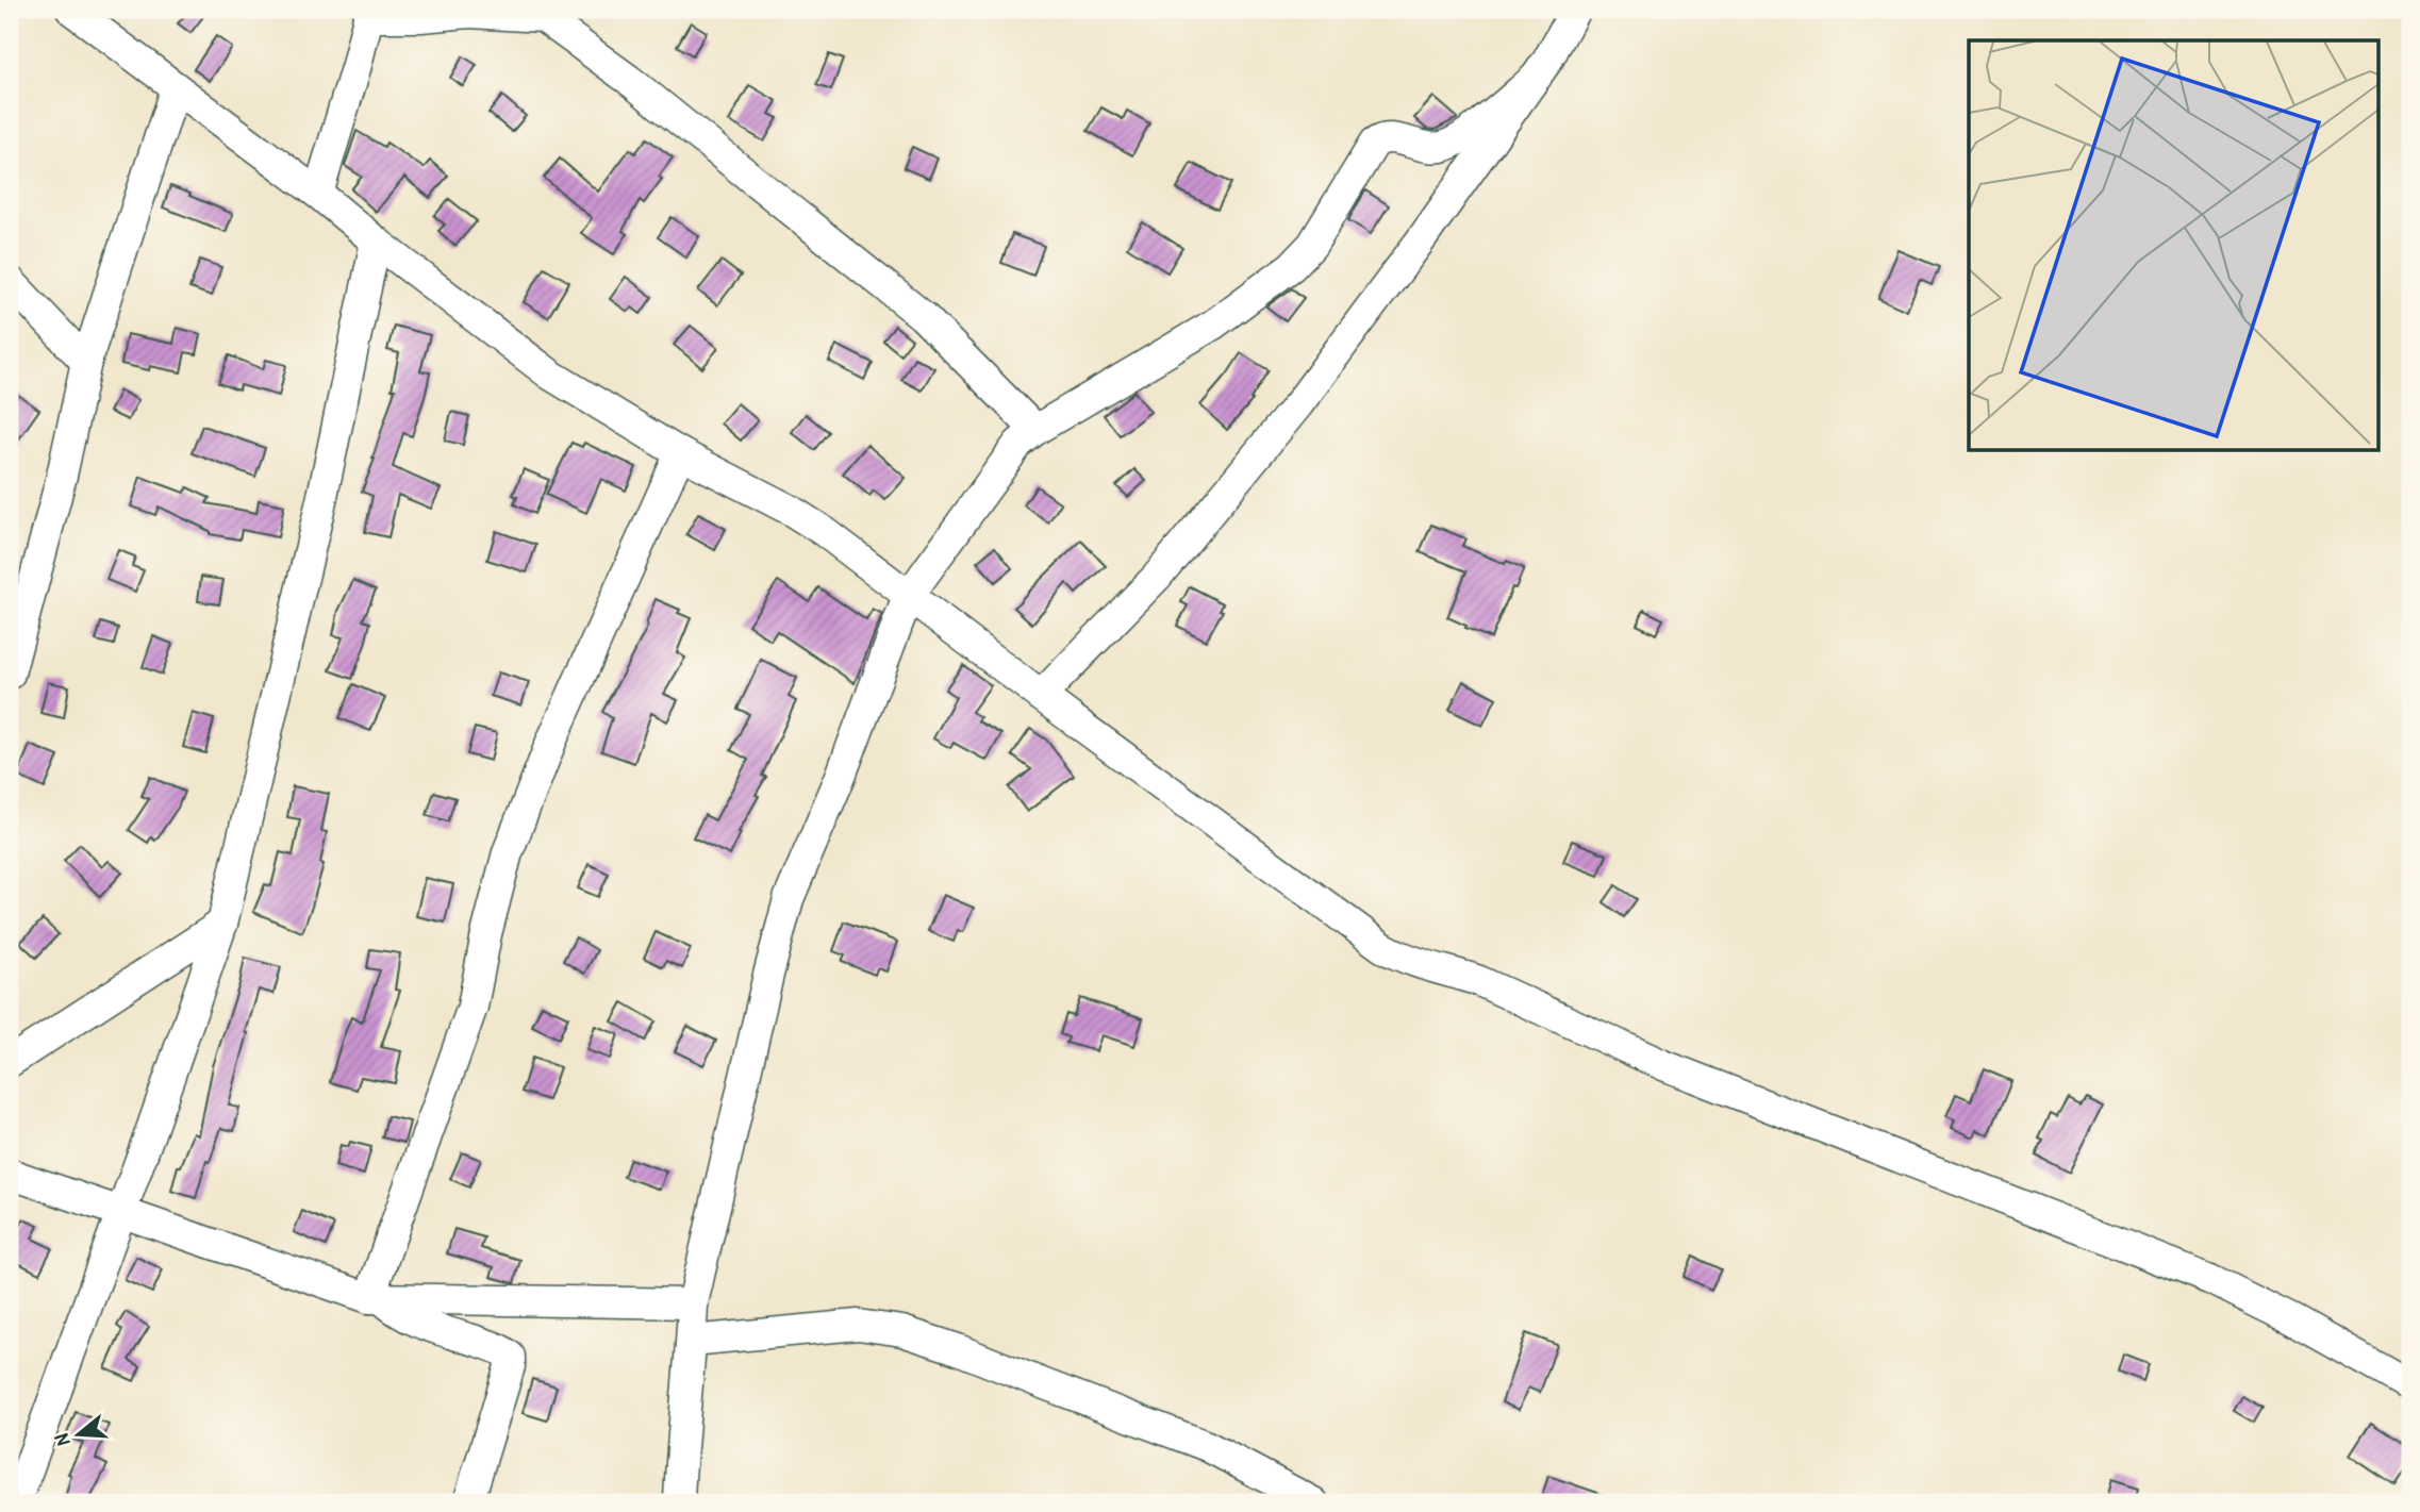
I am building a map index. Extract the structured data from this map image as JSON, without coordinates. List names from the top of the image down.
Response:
{
  "north": "left"
}
